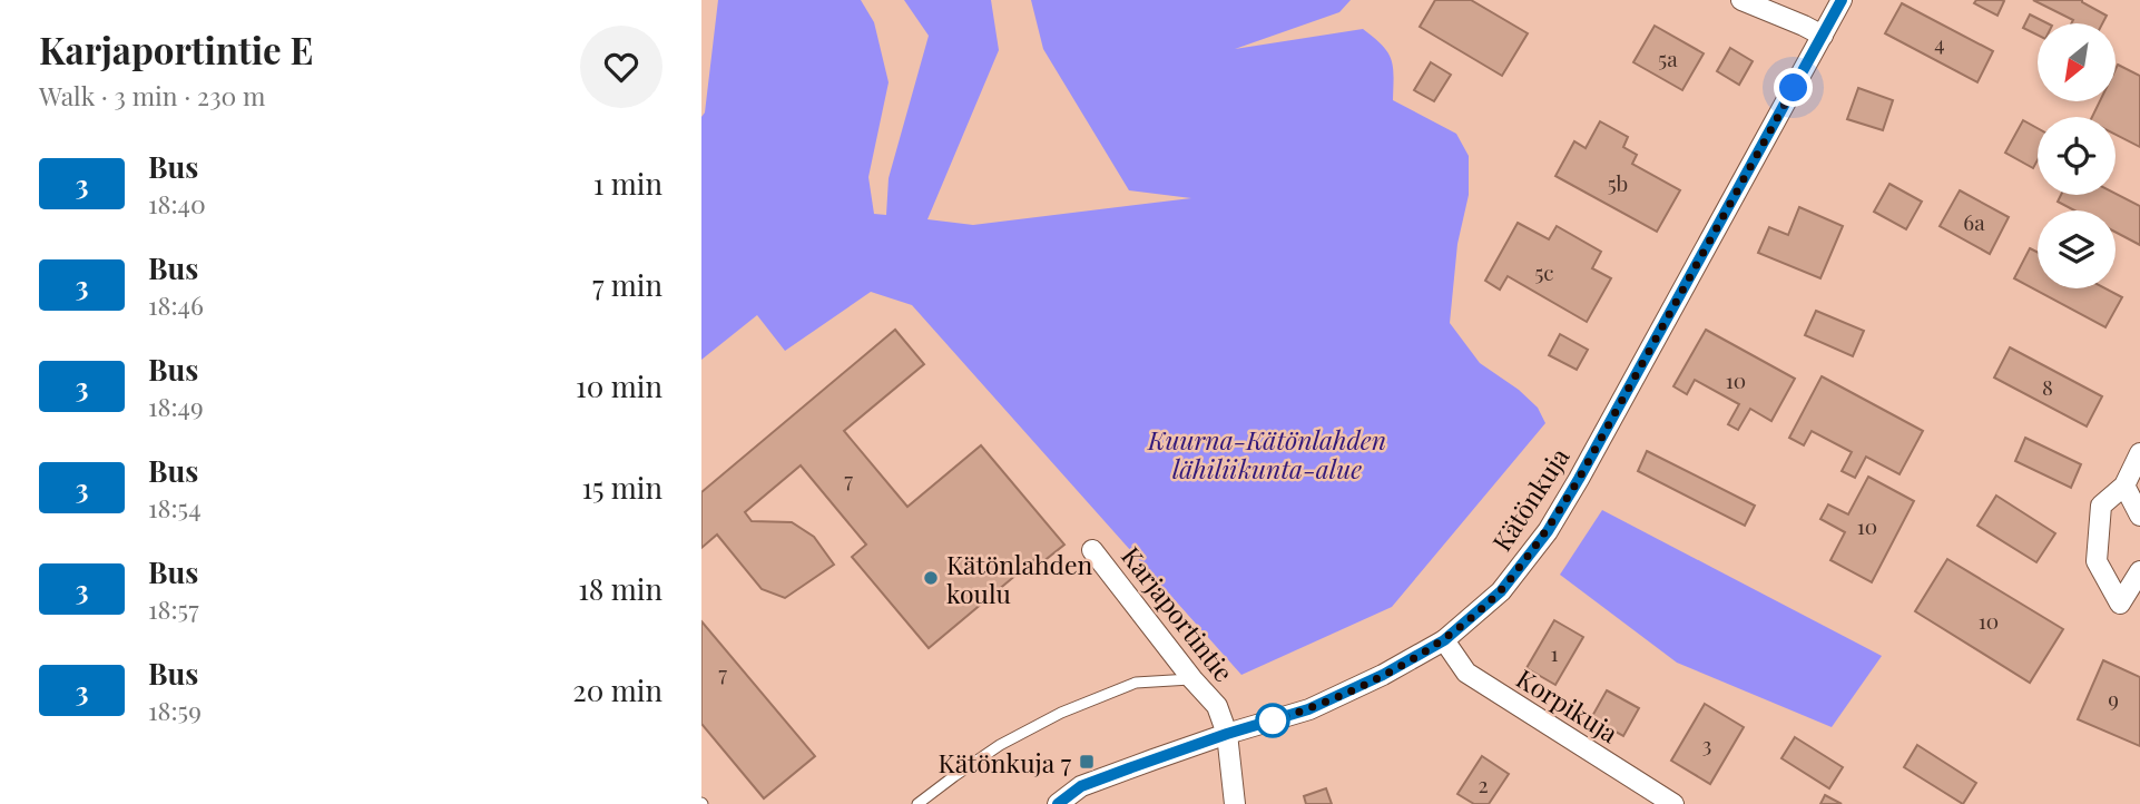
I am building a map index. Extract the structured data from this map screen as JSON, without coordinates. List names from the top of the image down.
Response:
{
  "streets": {
    "street": ["Kätönkuja", "Karjaportintie", "Korpikuja"]
  },
  "crossings": [
    ["Kätönkuja", "Karjaportintie"],
    ["Kätönkuja", "Korpikuja"]
  ],
  "parks": ["Kuurna-Kätönlahden lähiliikunta-alue"],
  "places": {
    "other": ["Kätönlahden koulu"],
    "transit": ["Kätönkuja 7"]
  },
  "lines": ["bus line 3"],
  "house_numbers": [
    "4",
    "5a",
    "5b",
    "6a",
    "5c",
    "10",
    "8",
    "7",
    "10",
    "10",
    "1",
    "7",
    "9",
    "3",
    "2"
  ],
  "north": "bottom left",
  "page": {
    "heading": ["Karjaportintie E", "Walk · 3 min · 230 m"],
    "list": [
      {
        "mark": "3",
        "name": "Bus",
        "note": "18:40",
        "value": "1 min"
      },
      {
        "mark": "3",
        "name": "Bus",
        "note": "18:46",
        "value": "7 min"
      },
      {
        "mark": "3",
        "name": "Bus",
        "note": "18:49",
        "value": "10 min"
      },
      {
        "mark": "3",
        "name": "Bus",
        "note": "18:54",
        "value": "15 min"
      },
      {
        "mark": "3",
        "name": "Bus",
        "note": "18:57",
        "value": "18 min"
      },
      {
        "mark": "3",
        "name": "Bus",
        "note": "18:59",
        "value": "20 min"
      }
    ]
  }
}
